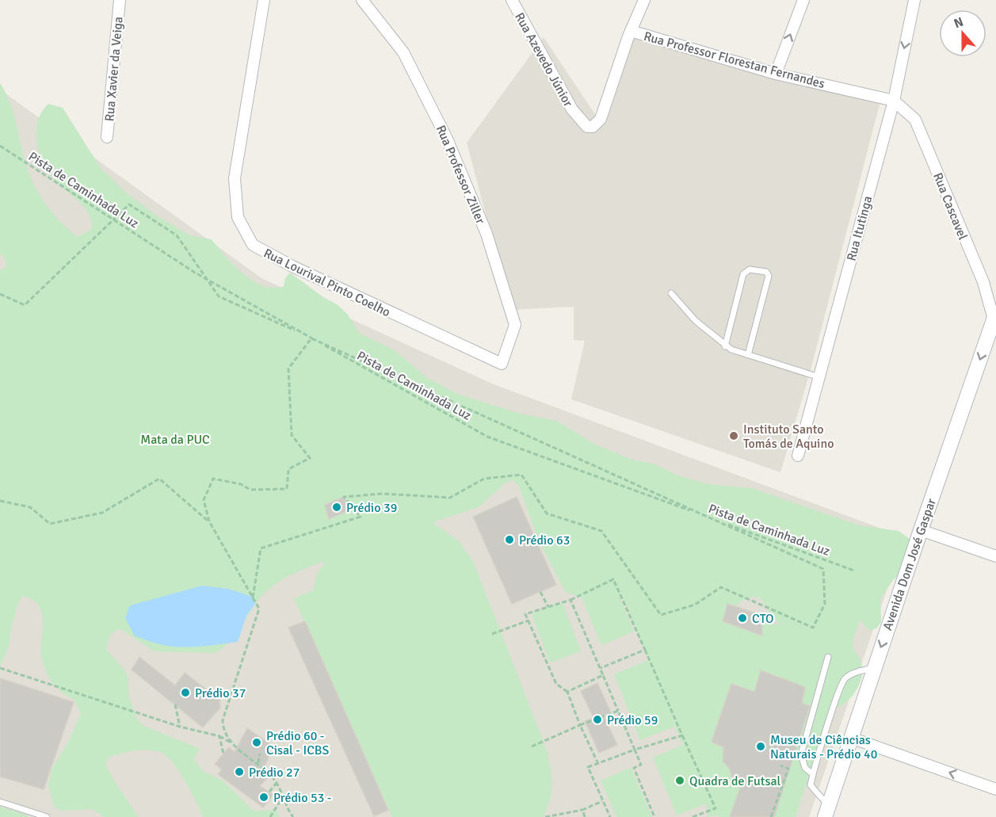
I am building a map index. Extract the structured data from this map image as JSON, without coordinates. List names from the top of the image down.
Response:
{
  "streets": {
    "street": [
      "Rua Azevedo Júnior",
      "Rua Professor Florestan Fernandes",
      "Rua Xavier da Veiga",
      "Rua Professor Ziller",
      "Rua Cascavel",
      "Rua Itutinga",
      "Rua Lourival Pinto Coelho",
      "Avenida Dom José Gaspar"
    ],
    "path": ["Pista de Caminhada Luz"]
  },
  "crossings": [
    ["Rua Azevedo Júnior", "Rua Professor Florestan Fernandes"],
    ["Rua Professor Florestan Fernandes", "Rua Cascavel"],
    ["Rua Professor Florestan Fernandes", "Rua Itutinga"],
    ["Rua Professor Ziller", "Rua Lourival Pinto Coelho"],
    ["Rua Cascavel", "Rua Itutinga"],
    ["Rua Cascavel", "Avenida Dom José Gaspar"]
  ],
  "one_way": ["Avenida Dom José Gaspar"],
  "parks": ["Mata da PUC"],
  "places": [
    "Instituto Santo Tomás de Aquino",
    "Prédio 39",
    "Prédio 63",
    "CTO",
    "Prédio 37",
    "Prédio 59",
    "Prédio 60 - Cisal - ICBS",
    "Museu de Ciências Naturais - Prédio 40",
    "Prédio 27",
    "Quadra de Futsal",
    "Prédio 53 -"
  ],
  "north": "top"
}
